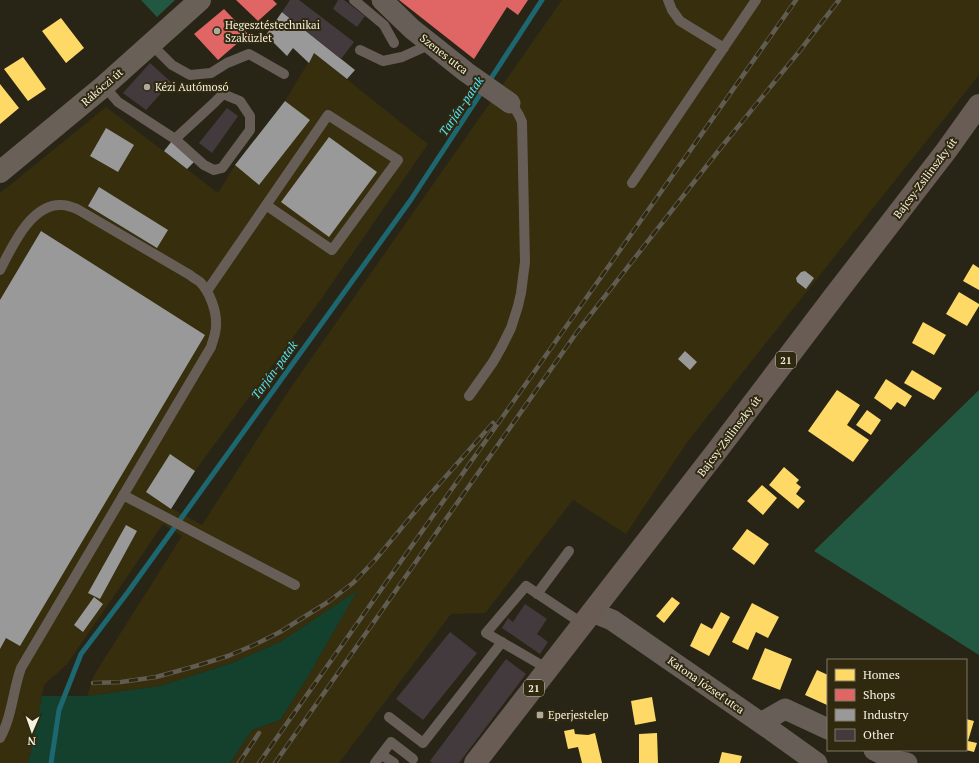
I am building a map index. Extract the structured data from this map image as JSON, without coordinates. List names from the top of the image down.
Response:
{
  "streets": {
    "main road": ["Rákóczi út", "Bajcsy-Zsilinszky út", "21"],
    "street": ["Szenes utca", "Katona József utca"]
  },
  "crossings": [
    ["Bajcsy-Zsilinszky út", "Katona József utca"]
  ],
  "water": ["Tarján-patak"],
  "places": {
    "other": ["Hegesztéstechnikai Szaküzlet", "Kézi Autómosó"],
    "transit": ["Eperjestelep"]
  },
  "legend": [
    "Homes",
    "Shops",
    "Industry",
    "Other"
  ],
  "north": "bottom"
}
